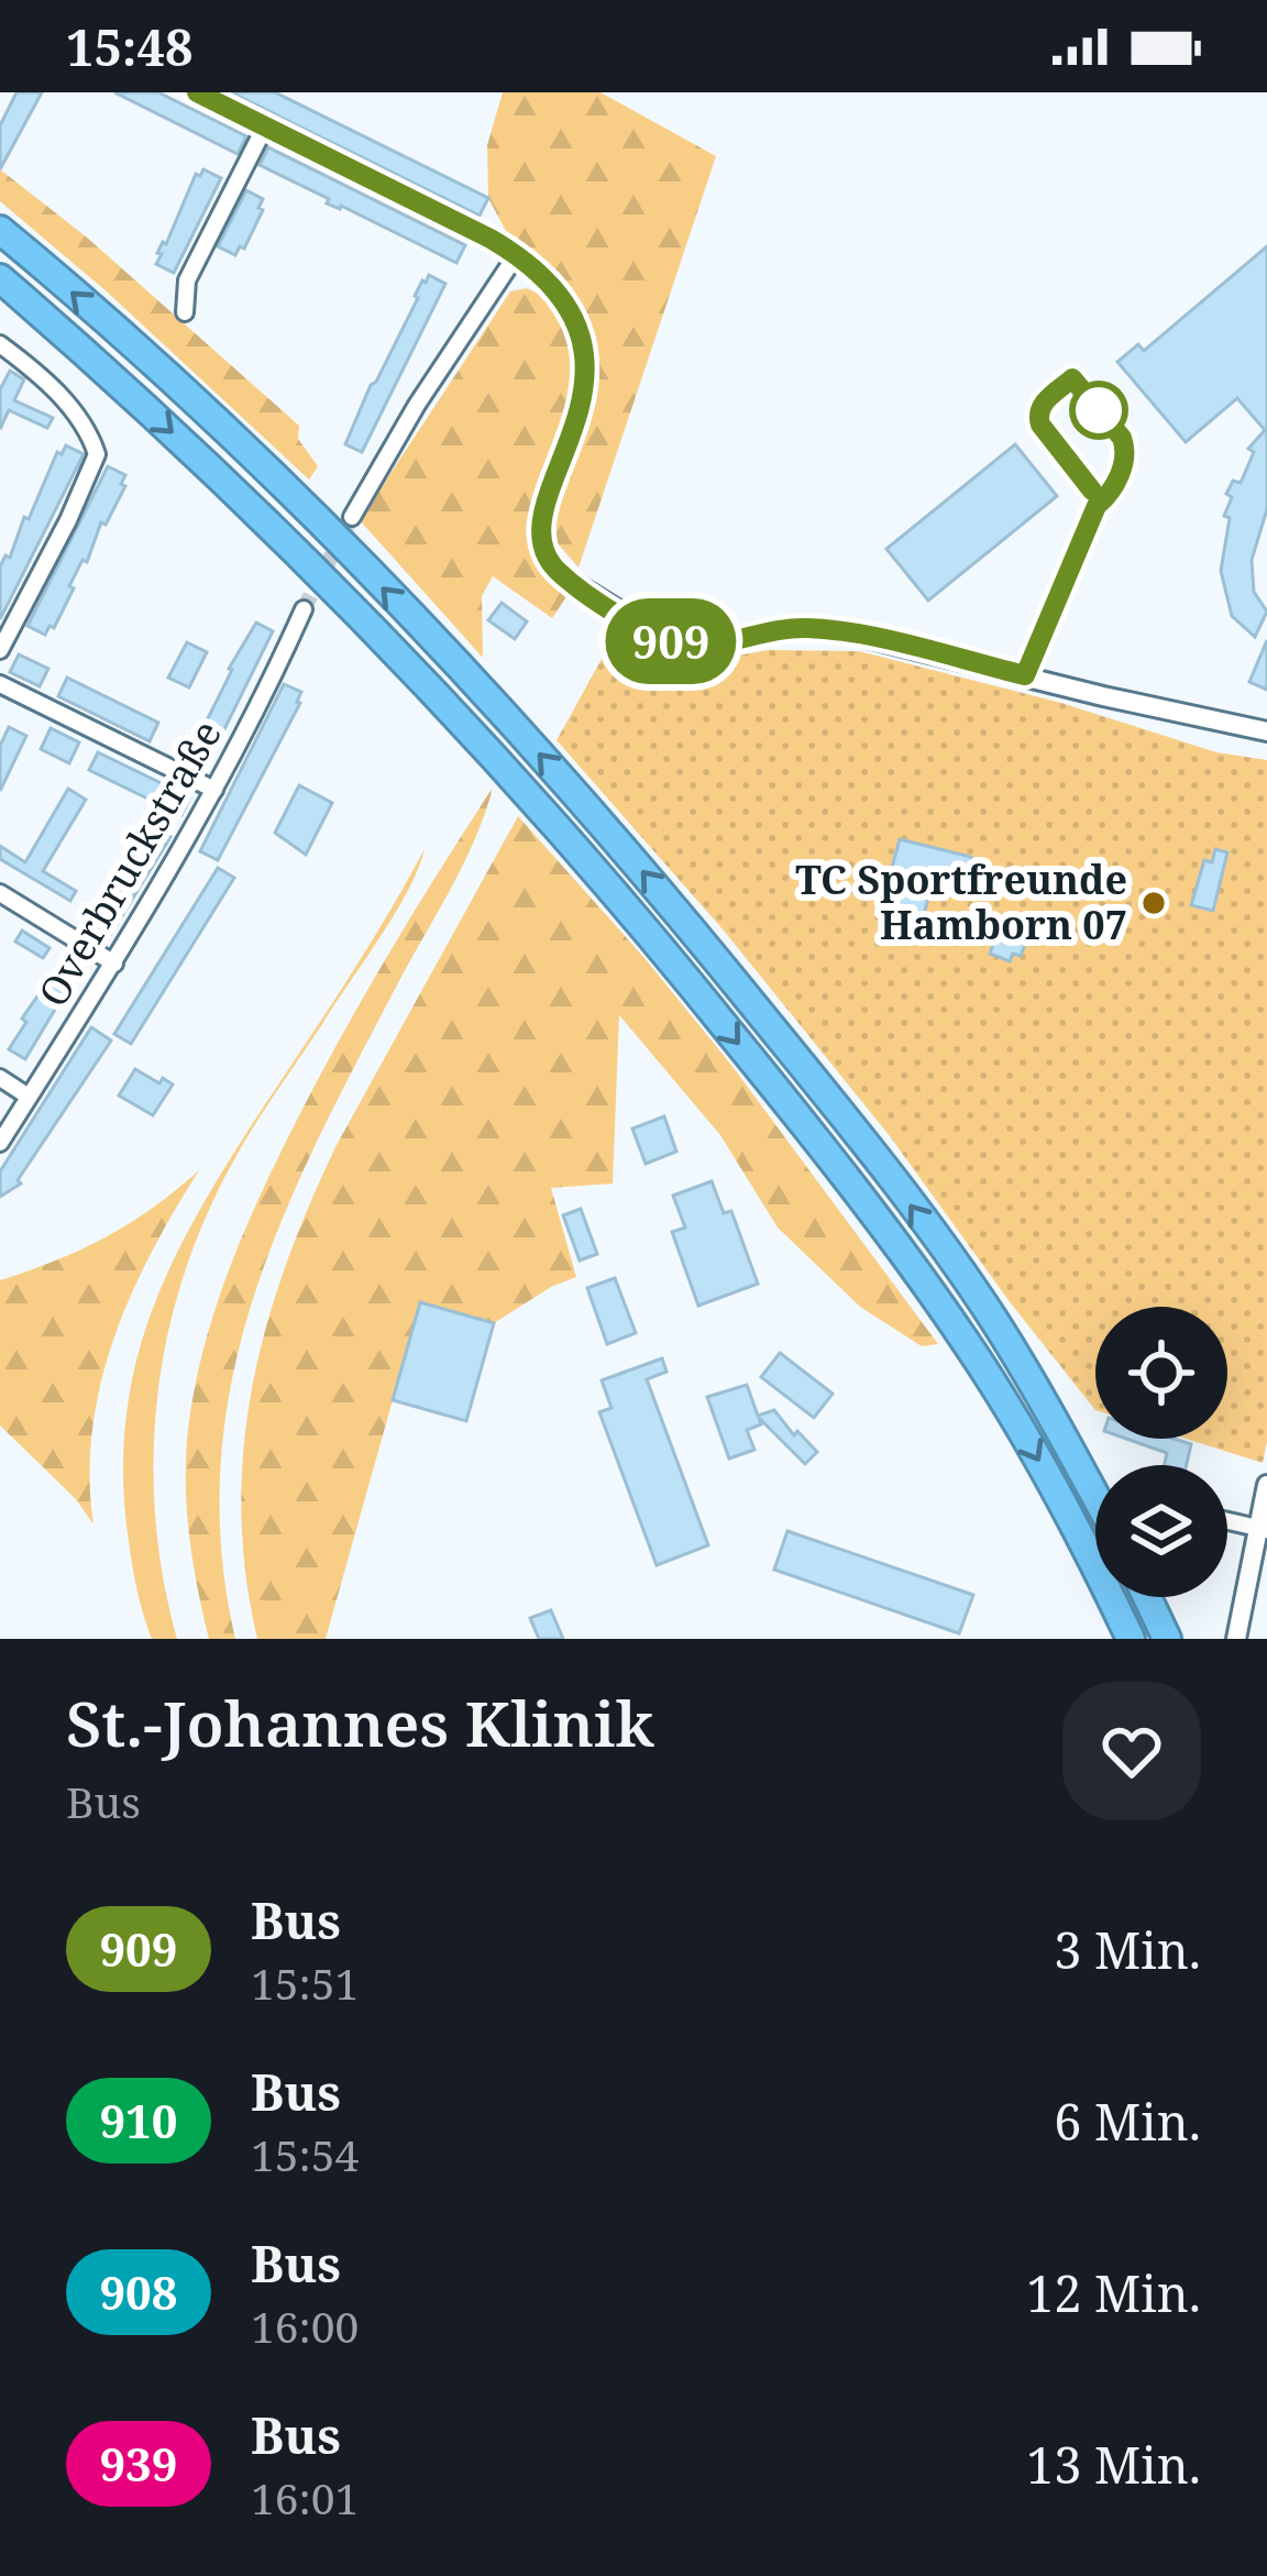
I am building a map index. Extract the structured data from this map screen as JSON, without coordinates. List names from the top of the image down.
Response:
{
  "streets": {
    "street": ["Overbruckstraße"]
  },
  "places": ["TC Sportfreunde Hamborn 07"],
  "lines": ["bus line 909"],
  "page": {
    "status": "15:48",
    "on_map": "909",
    "heading": ["St.-Johannes Klinik", "Bus"],
    "list": [
      {
        "mark": "909",
        "name": "Bus",
        "note": "15:51",
        "value": "3 Min."
      },
      {
        "mark": "910",
        "name": "Bus",
        "note": "15:54",
        "value": "6 Min."
      },
      {
        "mark": "908",
        "name": "Bus",
        "note": "16:00",
        "value": "12 Min."
      },
      {
        "mark": "939",
        "name": "Bus",
        "note": "16:01",
        "value": "13 Min."
      }
    ]
  }
}
